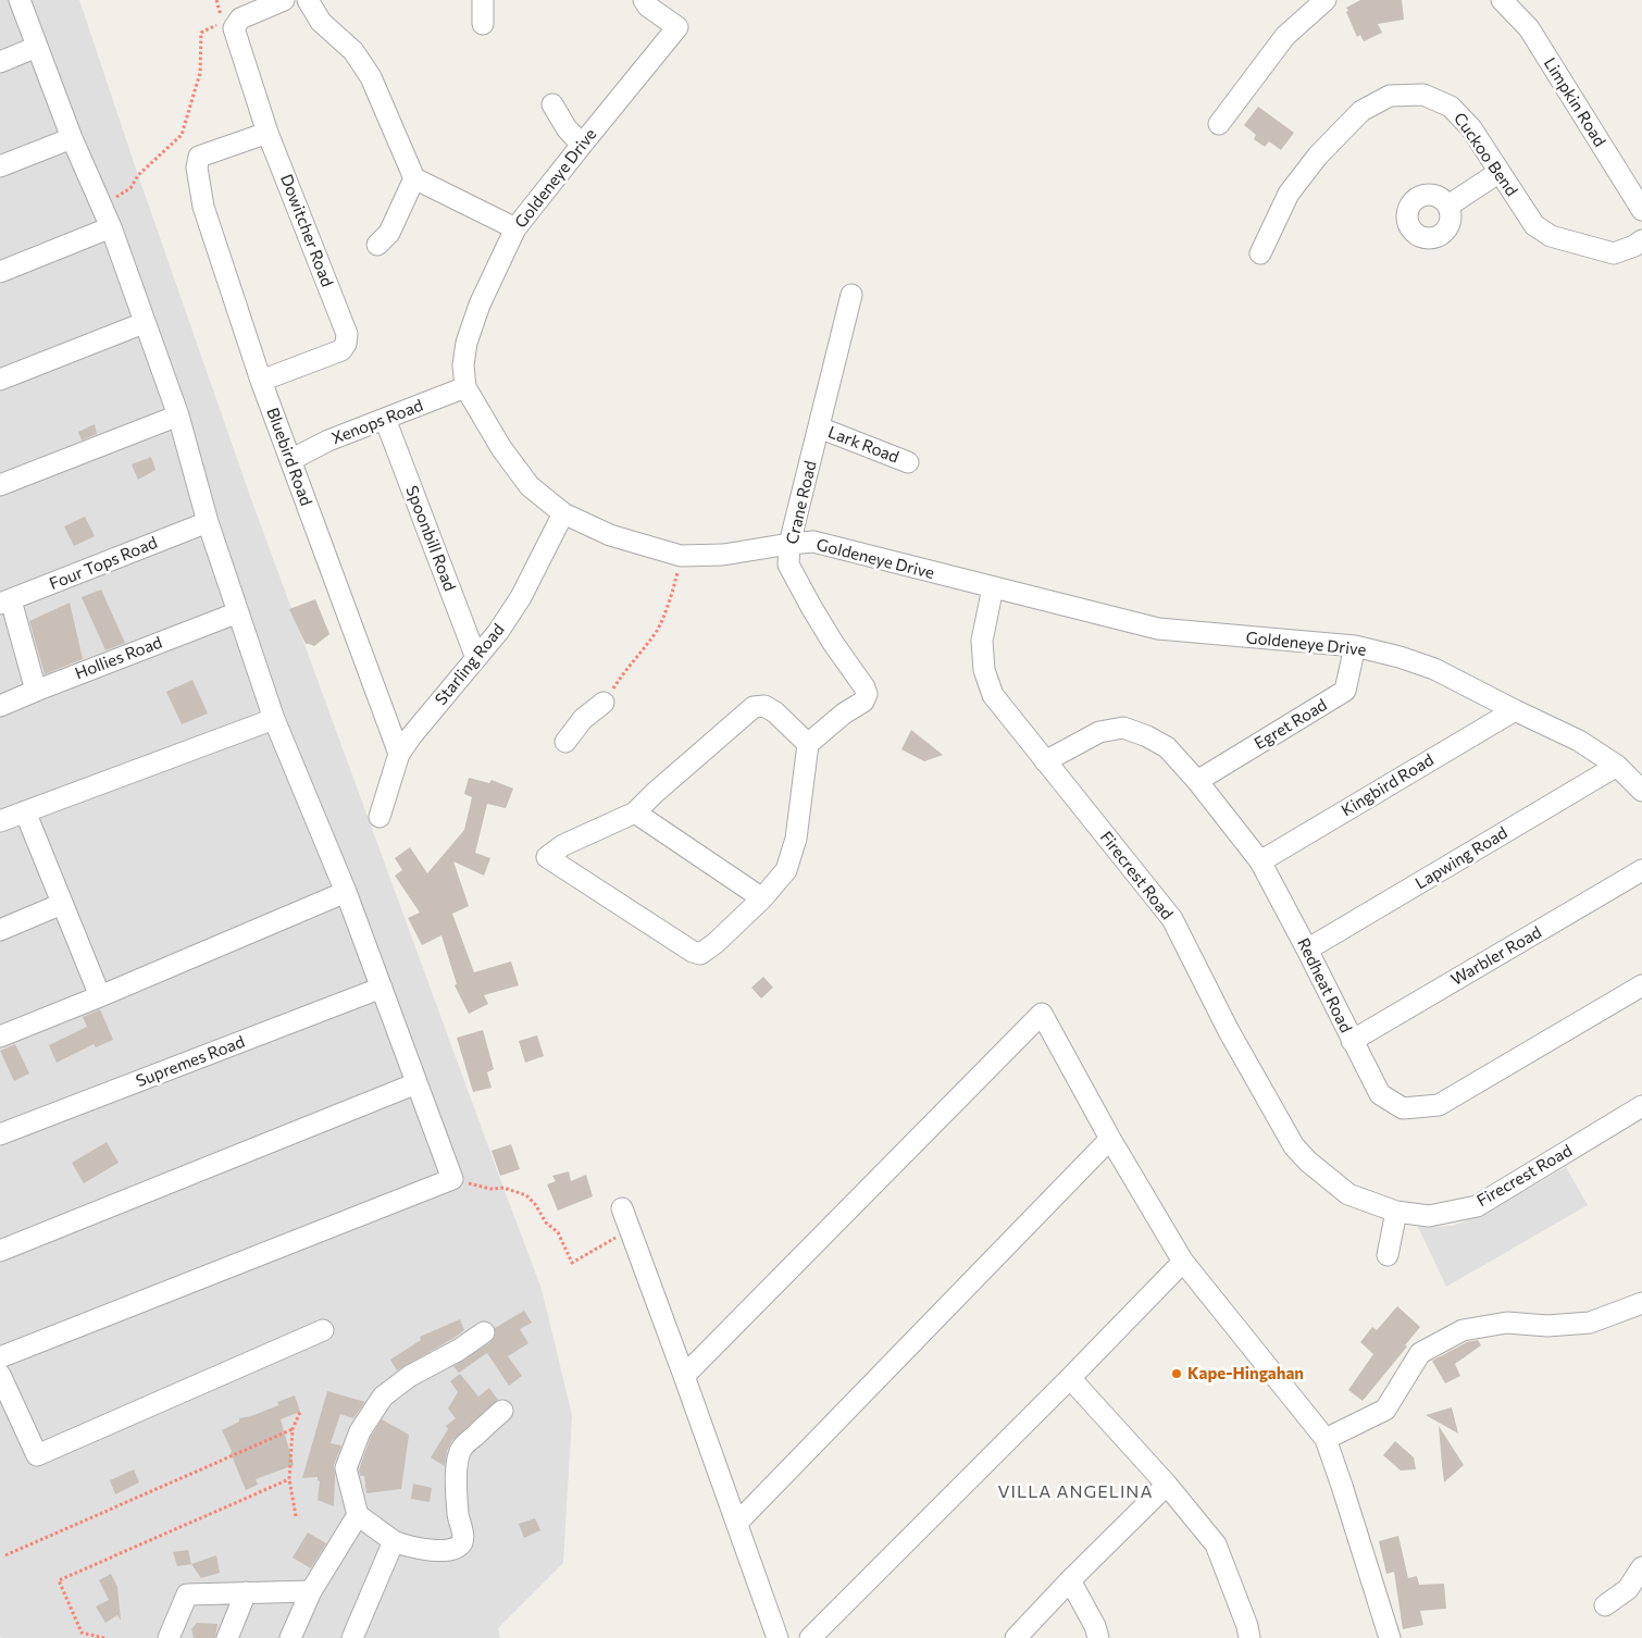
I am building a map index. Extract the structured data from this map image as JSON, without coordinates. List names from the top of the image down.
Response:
{
  "streets": {
    "street": [
      "Limpkin Road",
      "Cuckoo Bend",
      "Goldeneye Drive",
      "Dowitcher Road",
      "Xenops Road",
      "Lark Road",
      "Bluebird Road",
      "Crane Road",
      "Spoonbill Road",
      "Four Tops Road",
      "Hollies Road",
      "Starling Road",
      "Egret Road",
      "Kingbird Road",
      "Lapwing Road",
      "Firecrest Road",
      "Warbler Road",
      "Redheat Road",
      "Supremes Road"
    ]
  },
  "crossings": [
    ["Goldeneye Drive", "Xenops Road"],
    ["Goldeneye Drive", "Crane Road"],
    ["Goldeneye Drive", "Starling Road"],
    ["Goldeneye Drive", "Egret Road"],
    ["Goldeneye Drive", "Kingbird Road"],
    ["Goldeneye Drive", "Lapwing Road"],
    ["Goldeneye Drive", "Firecrest Road"],
    ["Dowitcher Road", "Bluebird Road"],
    ["Xenops Road", "Bluebird Road"],
    ["Xenops Road", "Spoonbill Road"],
    ["Lark Road", "Crane Road"],
    ["Bluebird Road", "Starling Road"],
    ["Spoonbill Road", "Starling Road"],
    ["Egret Road", "Redheat Road"],
    ["Kingbird Road", "Redheat Road"],
    ["Lapwing Road", "Redheat Road"],
    ["Firecrest Road", "Redheat Road"],
    ["Warbler Road", "Redheat Road"]
  ],
  "districts": ["VILLA ANGELINA"],
  "places": ["Kape-Hingahan"]
}
